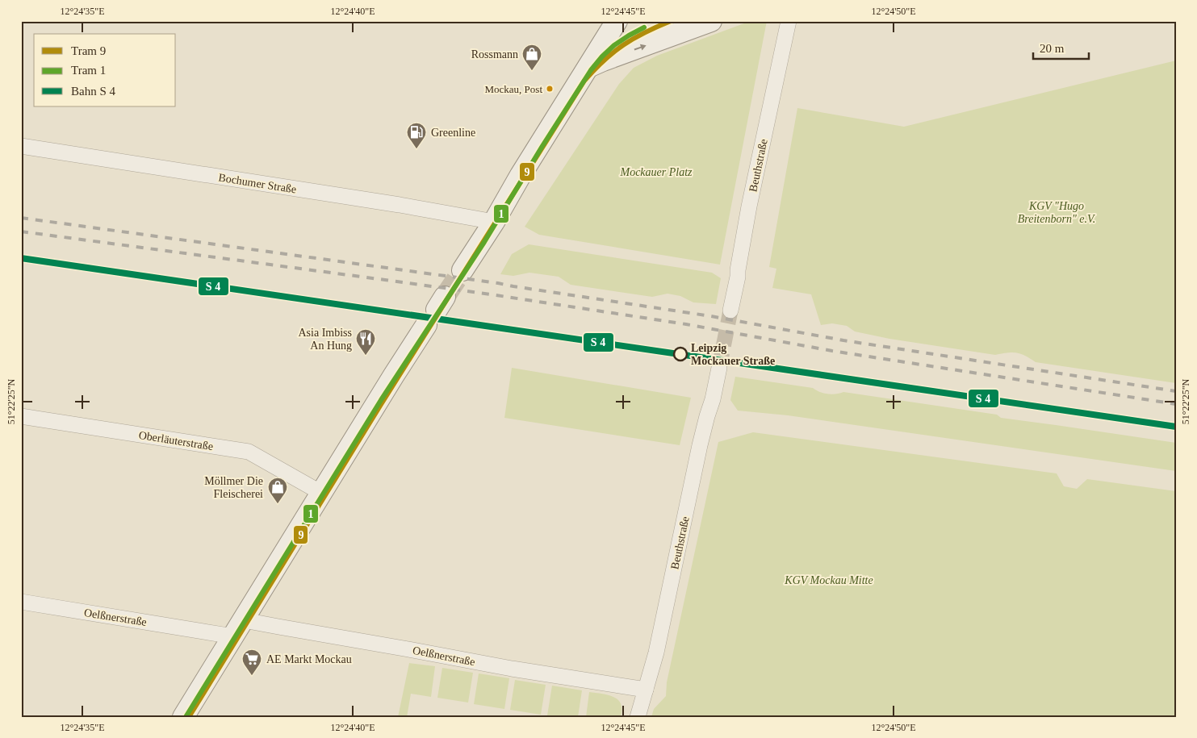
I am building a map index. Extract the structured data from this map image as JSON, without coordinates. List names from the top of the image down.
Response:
{
  "streets": {
    "street": [
      "Beuthstraße",
      "Bochumer Straße",
      "Oberläuterstraße",
      "Oelßnerstraße"
    ]
  },
  "crossings": [
    ["Beuthstraße", "Oelßnerstraße"]
  ],
  "parks": ["Mockauer Platz", "KGV \"Hugo Breitenborn\" e.V.", "KGV Mockau Mitte"],
  "places": {
    "shop": ["Rossmann", "Möllmer Die Fleischerei"],
    "other": ["Mockau, Post", "Leipzig Mockauer Straße"],
    "fuel station": ["Greenline"],
    "restaurant": ["Asia Imbiss An Hung"],
    "supermarket": ["AE Markt Mockau"]
  },
  "lines": ["tram line 9", "tram line 1"],
  "legend": ["Tram 9", "Tram 1", "Bahn S 4"],
  "scale_bar": "20 m",
  "coordinates": [
    "12°24'35\"E",
    "12°24'40\"E",
    "12°24'45\"E",
    "12°24'50\"E",
    "51°22'25\"N"
  ]
}
